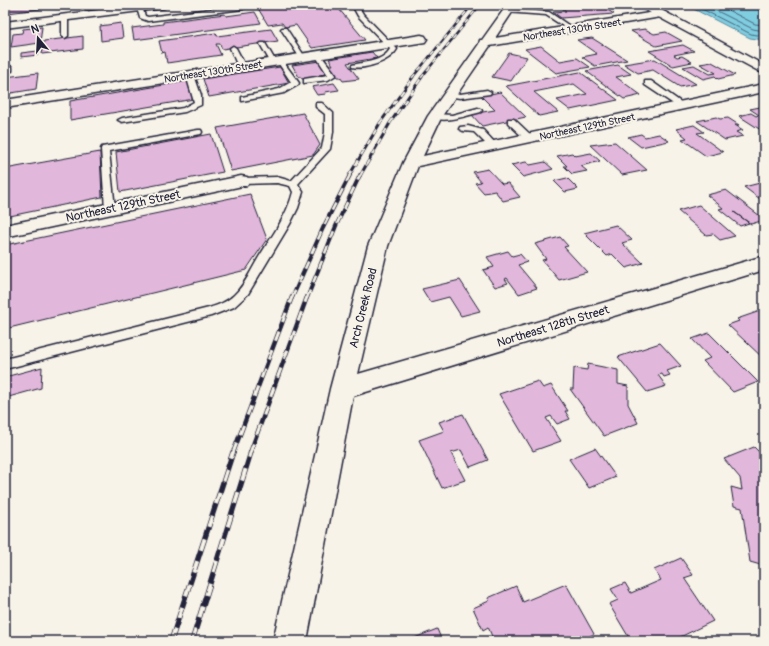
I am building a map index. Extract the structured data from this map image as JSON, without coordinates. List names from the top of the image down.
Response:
{
  "streets": {
    "street": [
      "Northeast 130th Street",
      "Northeast 129th Street",
      "Arch Creek Road",
      "Northeast 128th Street"
    ]
  },
  "crossings": [
    ["Northeast 130th Street", "Arch Creek Road"],
    ["Northeast 129th Street", "Arch Creek Road"],
    ["Arch Creek Road", "Northeast 128th Street"]
  ],
  "north": "top"
}
